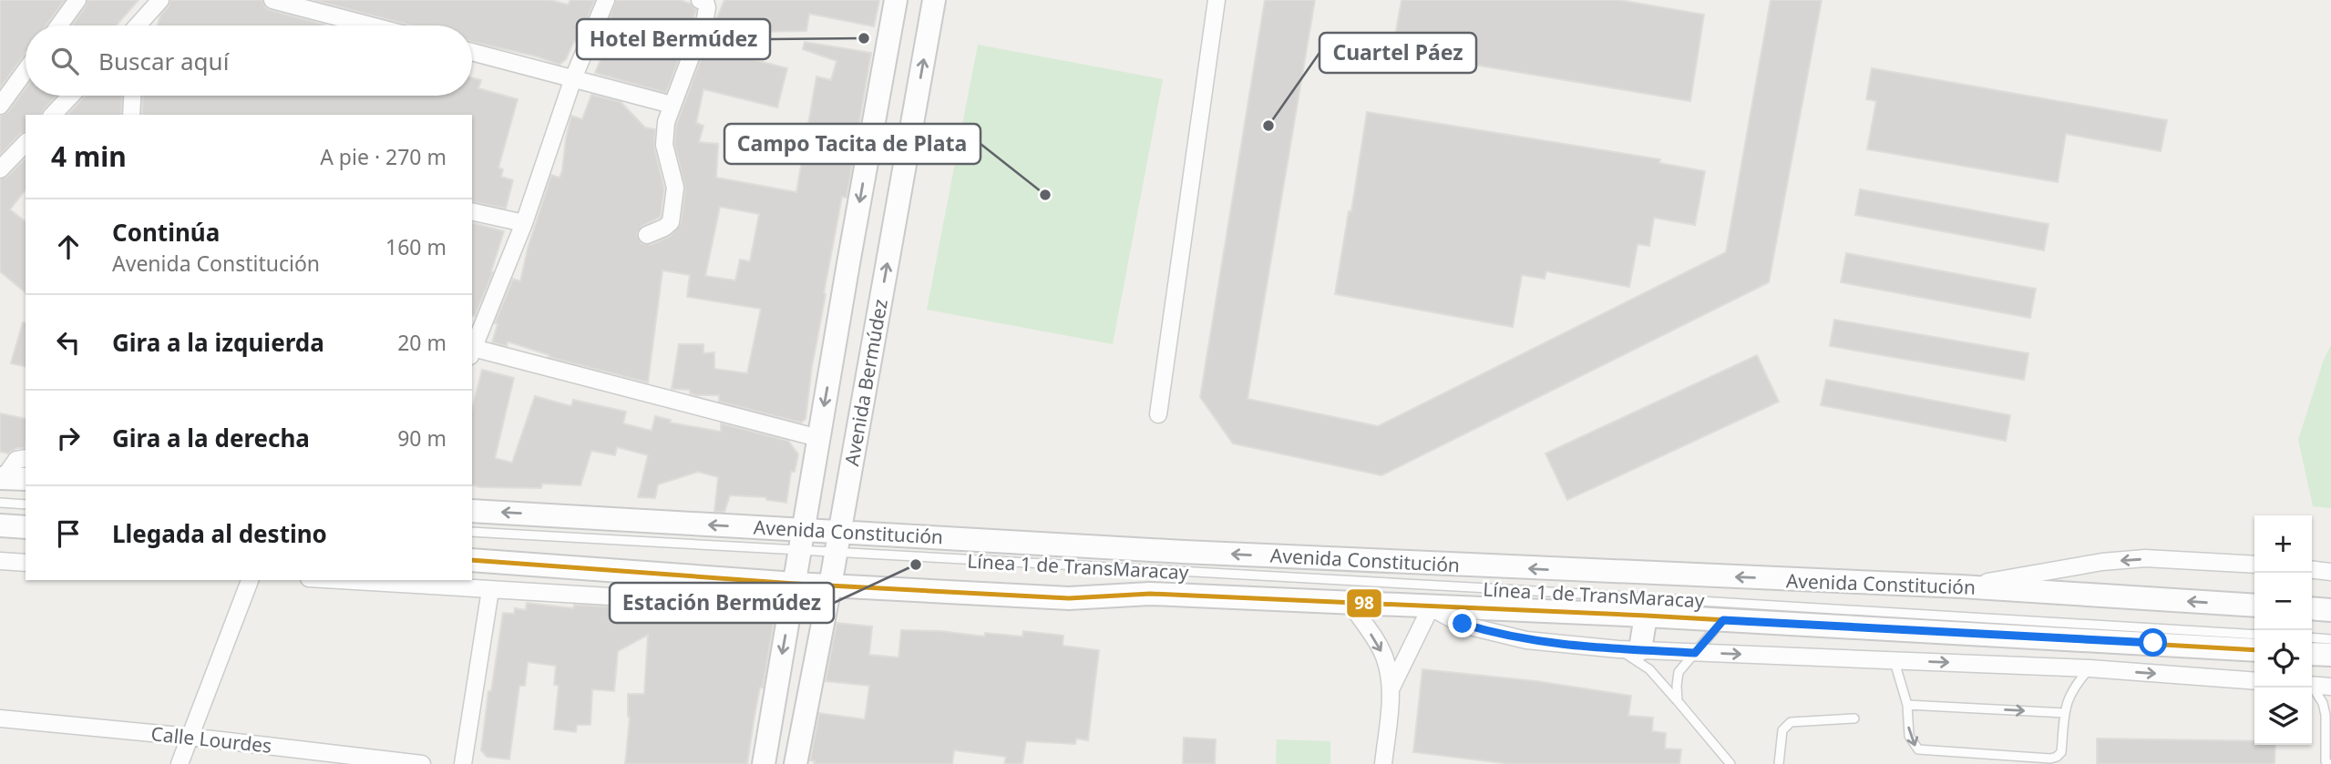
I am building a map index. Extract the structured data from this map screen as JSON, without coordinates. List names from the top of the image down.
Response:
{
  "streets": {
    "street": ["Avenida Bermúdez", "Avenida Constitución", "Calle Lourdes"],
    "lane": ["Línea 1 de TransMaracay"]
  },
  "crossings": [
    ["Avenida Bermúdez", "Avenida Constitución"],
    ["Avenida Bermúdez", "Línea 1 de TransMaracay"],
    ["Avenida Constitución", "Línea 1 de TransMaracay"]
  ],
  "places": [
    "Hotel Bermúdez",
    "Cuartel Páez",
    "Campo Tacita de Plata",
    "Estación Bermúdez"
  ],
  "lines": ["transit line 98"],
  "page": {
    "search": "Buscar aquí",
    "heading": ["4 min", "A pie · 270 m"],
    "list": [
      ["Continúa", "Avenida Constitución", "160 m"],
      ["Gira a la izquierda", "20 m"],
      ["Gira a la derecha", "90 m"],
      "Llegada al destino"
    ],
    "map_buttons": ["+", "−"]
  }
}
